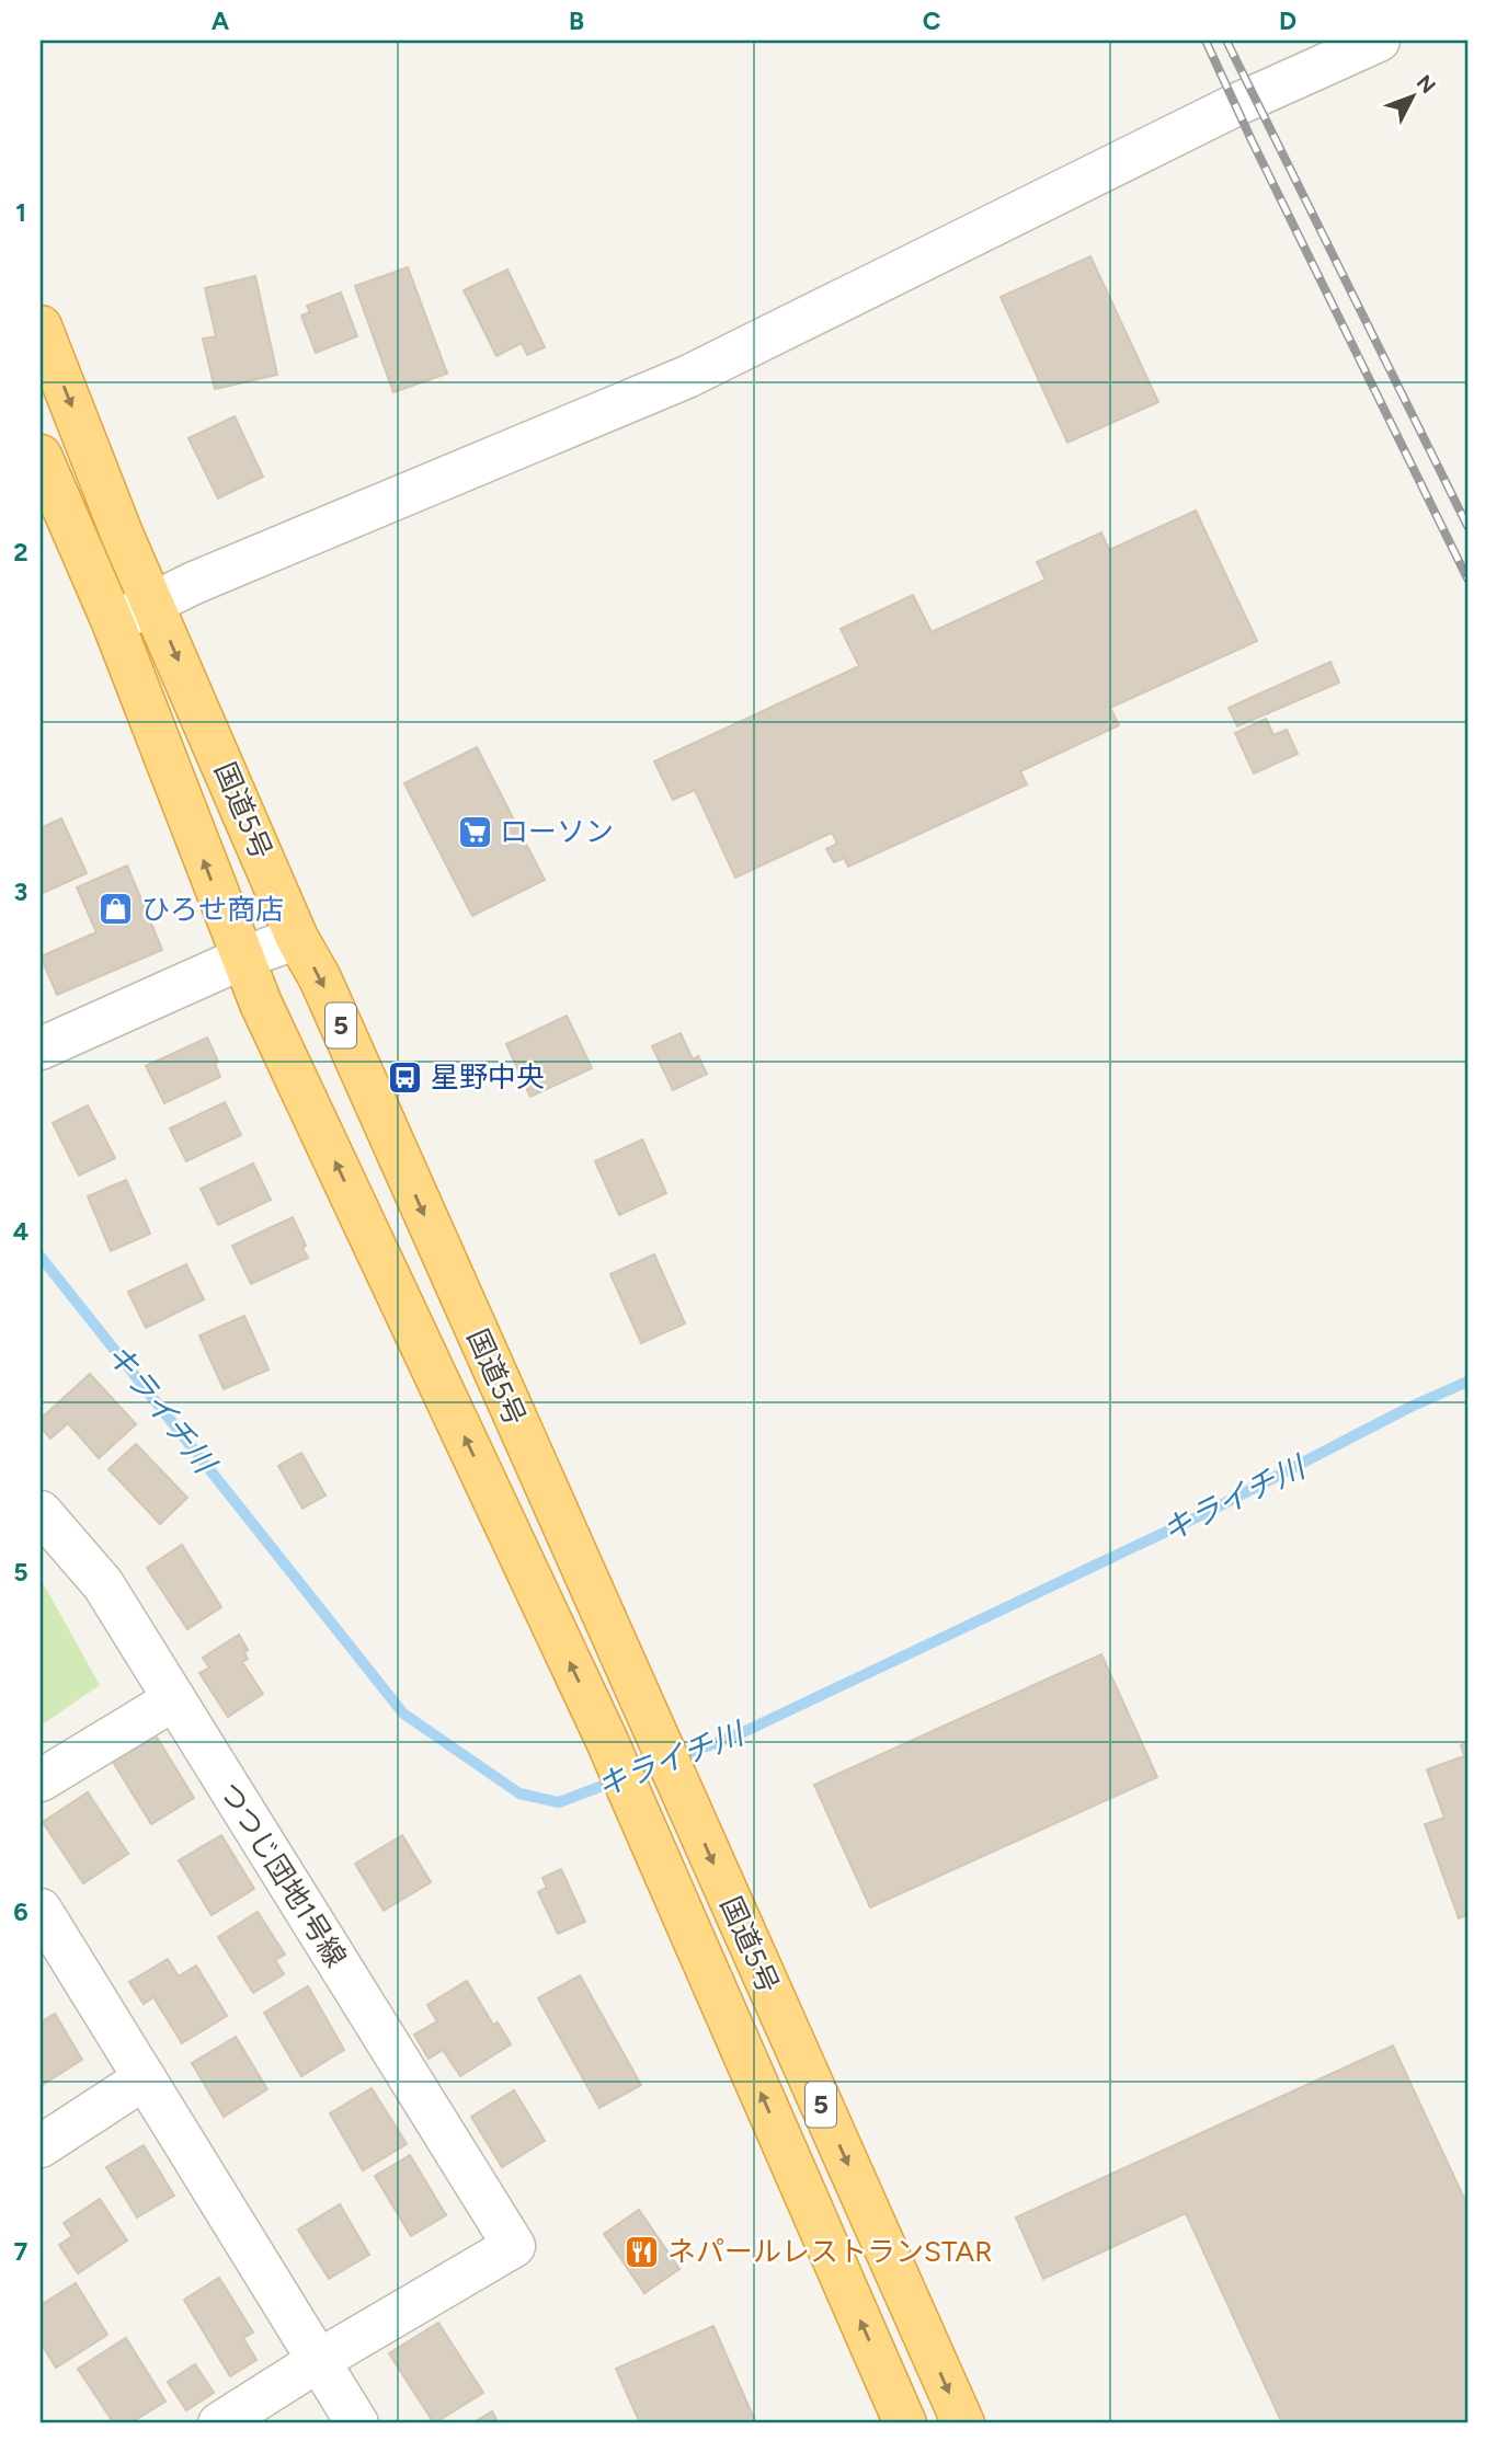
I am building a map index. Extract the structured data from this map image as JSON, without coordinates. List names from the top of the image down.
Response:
{
  "streets": {
    "highway": ["国道5号", "5"],
    "street": ["つつじ団地1号線"]
  },
  "water": ["キライチ川"],
  "places": {
    "supermarket": ["ローソン"],
    "shop": ["ひろせ商店"],
    "bus stop": ["星野中央"],
    "restaurant": ["ネパールレストランSTAR"]
  },
  "north": "top right",
  "grid": {
    "columns": [
      "A",
      "B",
      "C",
      "D"
    ],
    "rows": [
      "1",
      "2",
      "3",
      "4",
      "5",
      "6",
      "7"
    ]
  }
}
